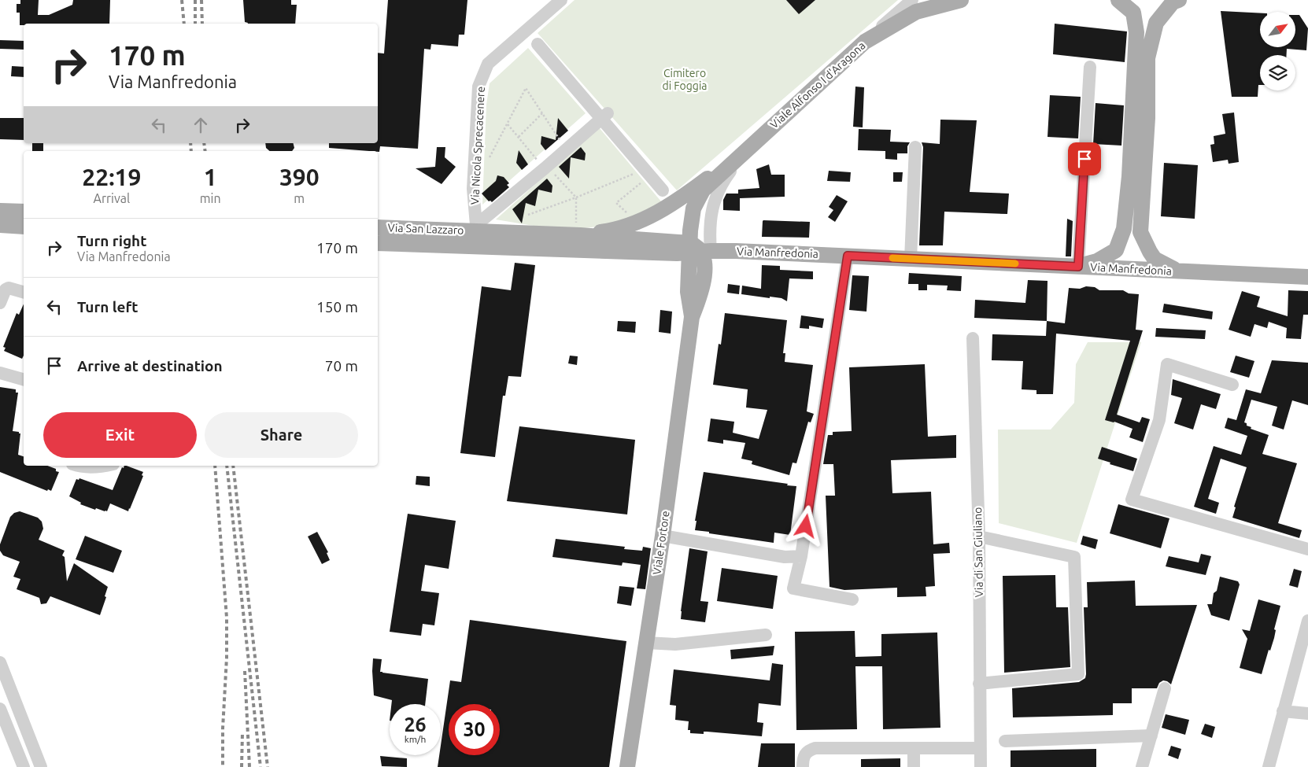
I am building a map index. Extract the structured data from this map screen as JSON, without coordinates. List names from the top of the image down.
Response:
{
  "streets": {
    "main road": [
      "Viale Alfonso I d'Aragona",
      "Via San Lazzaro",
      "Via Manfredonia",
      "Viale Fortore"
    ],
    "street": ["Via Nicola Sprecacenere", "Via di San Giuliano"]
  },
  "crossings": [
    ["Viale Alfonso I d'Aragona", "Via Manfredonia"],
    ["Viale Alfonso I d'Aragona", "Viale Fortore"],
    ["Via Nicola Sprecacenere", "Via San Lazzaro"],
    ["Via Nicola Sprecacenere", "Via Manfredonia"],
    ["Via San Lazzaro", "Via Manfredonia"],
    ["Via Manfredonia", "Viale Fortore"]
  ],
  "parks": ["Cimitero di Foggia"],
  "north": "top right",
  "page": {
    "turn": ["170 m", "Via Manfredonia"],
    "eta": [
      "22:19",
      "Arrival",
      "1",
      "min",
      "390",
      "m"
    ],
    "list": [
      {
        "name": "Turn right",
        "note": "Via Manfredonia",
        "value": "170 m"
      },
      {
        "name": "Turn left",
        "value": "150 m"
      },
      {
        "name": "Arrive at destination",
        "value": "70 m"
      }
    ],
    "buttons": ["Exit", "Share"],
    "speed": "26 km/h",
    "limit": "30"
  }
}
